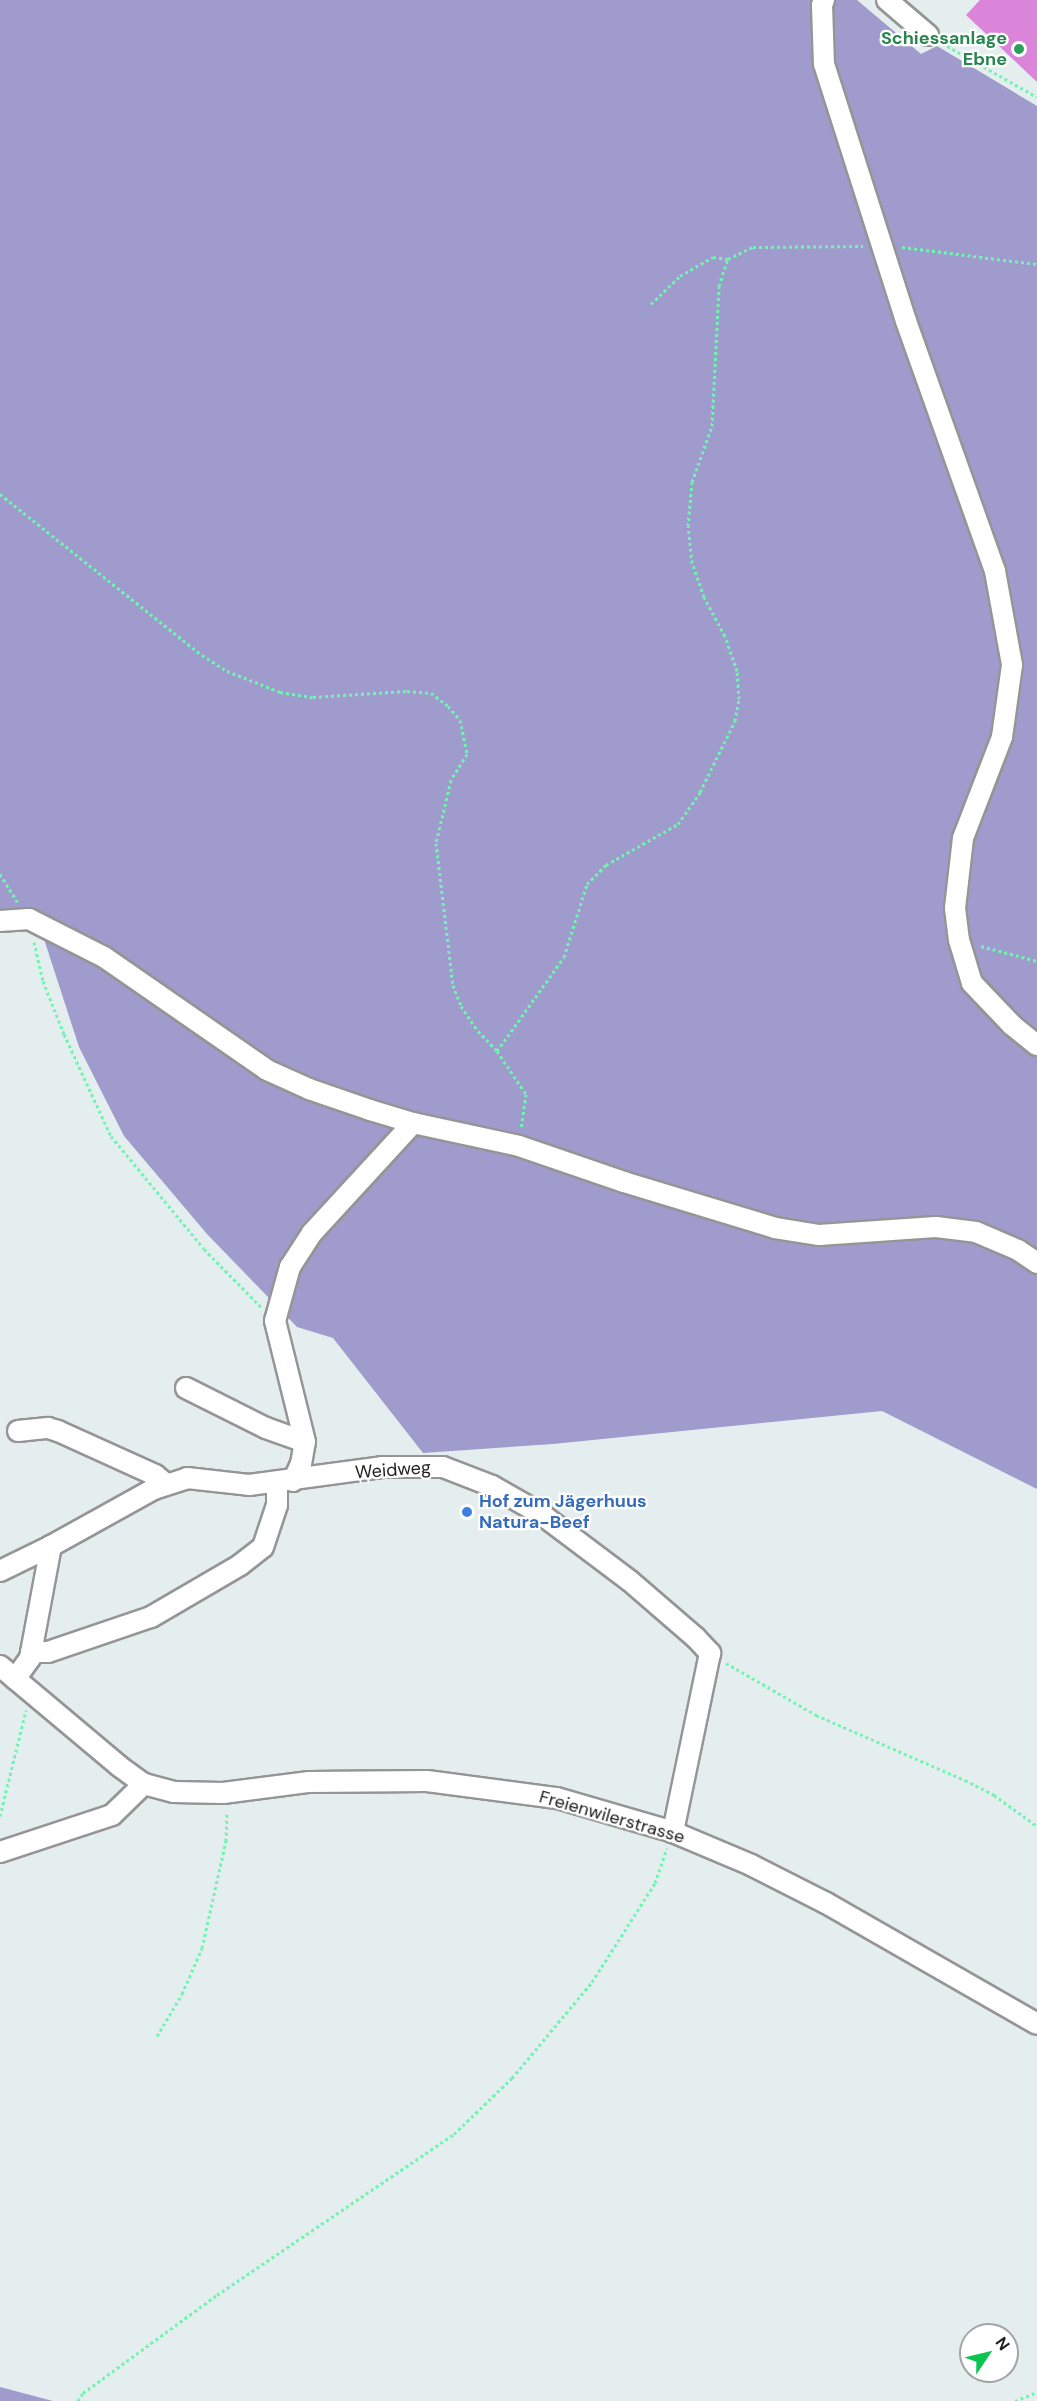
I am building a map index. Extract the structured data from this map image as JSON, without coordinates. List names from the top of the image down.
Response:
{
  "streets": {
    "street": ["Weidweg", "Freienwilerstrasse"]
  },
  "places": ["Schiessanlage Ebne", "Hof zum Jägerhuus Natura-Beef"],
  "north": "top right"
}
